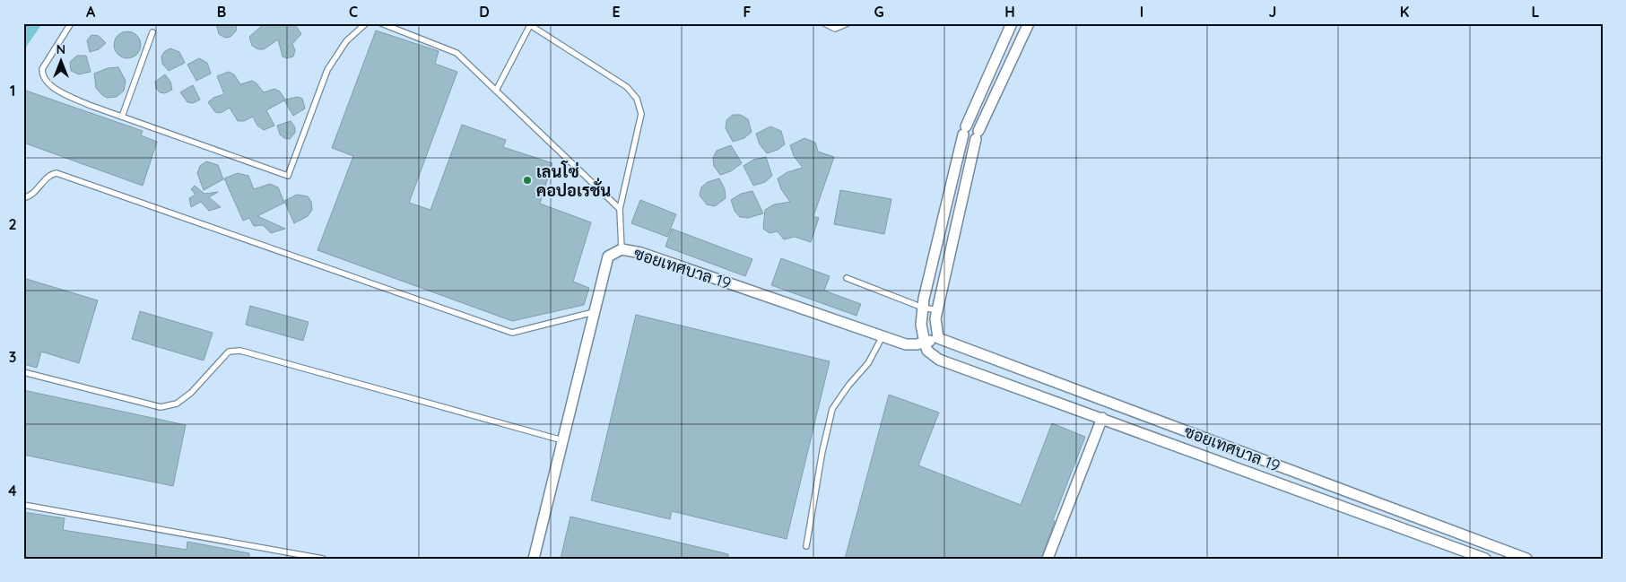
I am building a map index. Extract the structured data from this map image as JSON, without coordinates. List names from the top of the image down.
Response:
{
  "streets": {
    "street": ["ซอยเทศบาล 19"]
  },
  "places": ["เลนโซ่ คอปอเรชั่น"],
  "north": "top",
  "grid": {
    "columns": [
      "A",
      "B",
      "C",
      "D",
      "E",
      "F",
      "G",
      "H",
      "I",
      "J",
      "K",
      "L"
    ],
    "rows": [
      "1",
      "2",
      "3",
      "4"
    ]
  }
}
